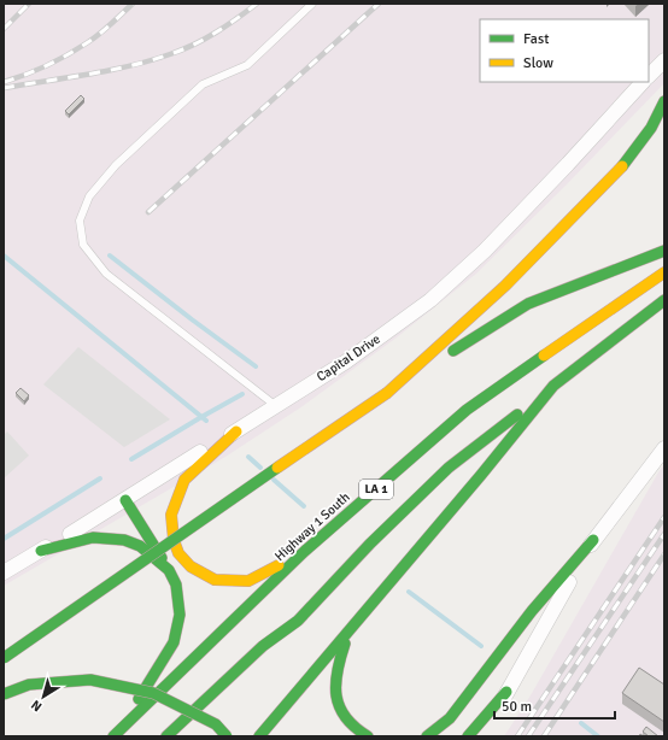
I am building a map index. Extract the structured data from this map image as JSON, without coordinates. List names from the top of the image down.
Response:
{
  "streets": {
    "highway": ["LA 1", "Highway 1 South"],
    "street": ["Capital Drive"]
  },
  "legend": ["Fast", "Slow"],
  "scale_bar": "50 m",
  "north": "bottom left"
}
